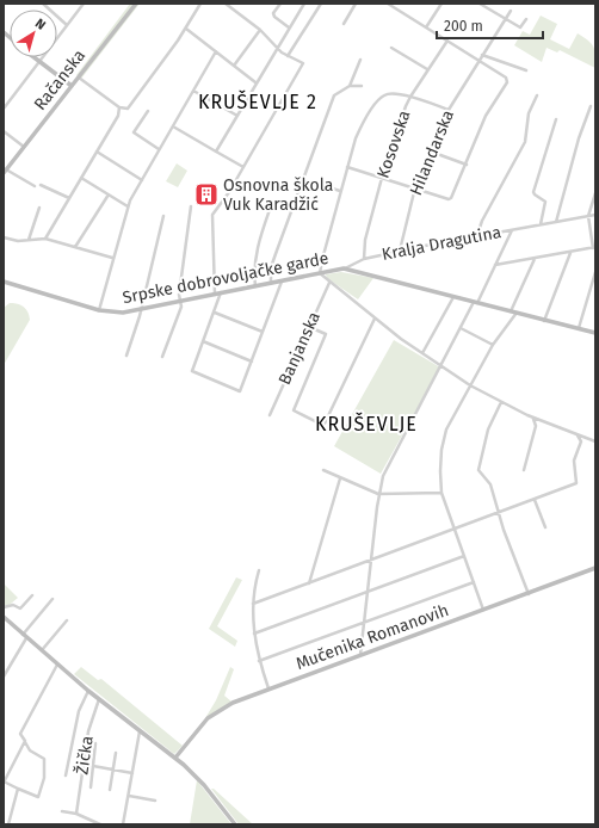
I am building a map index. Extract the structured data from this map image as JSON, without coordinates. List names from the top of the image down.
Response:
{
  "streets": {
    "street": [
      "Račanska",
      "Kosovska",
      "Hilandarska",
      "Kralja Dragutina",
      "Srpske dobrovoljačke garde",
      "Banjanska",
      "Mučenika Romanovih",
      "Žička"
    ]
  },
  "crossings": [
    ["Kosovska", "Kralja Dragutina"],
    ["Hilandarska", "Kralja Dragutina"],
    ["Kralja Dragutina", "Srpske dobrovoljačke garde"]
  ],
  "districts": ["KRUŠEVLJE 2", "KRUŠEVLJE"],
  "places": {
    "building": ["Osnovna škola Vuk Karadžić"]
  },
  "scale_bar": "200 m",
  "north": "top right"
}
